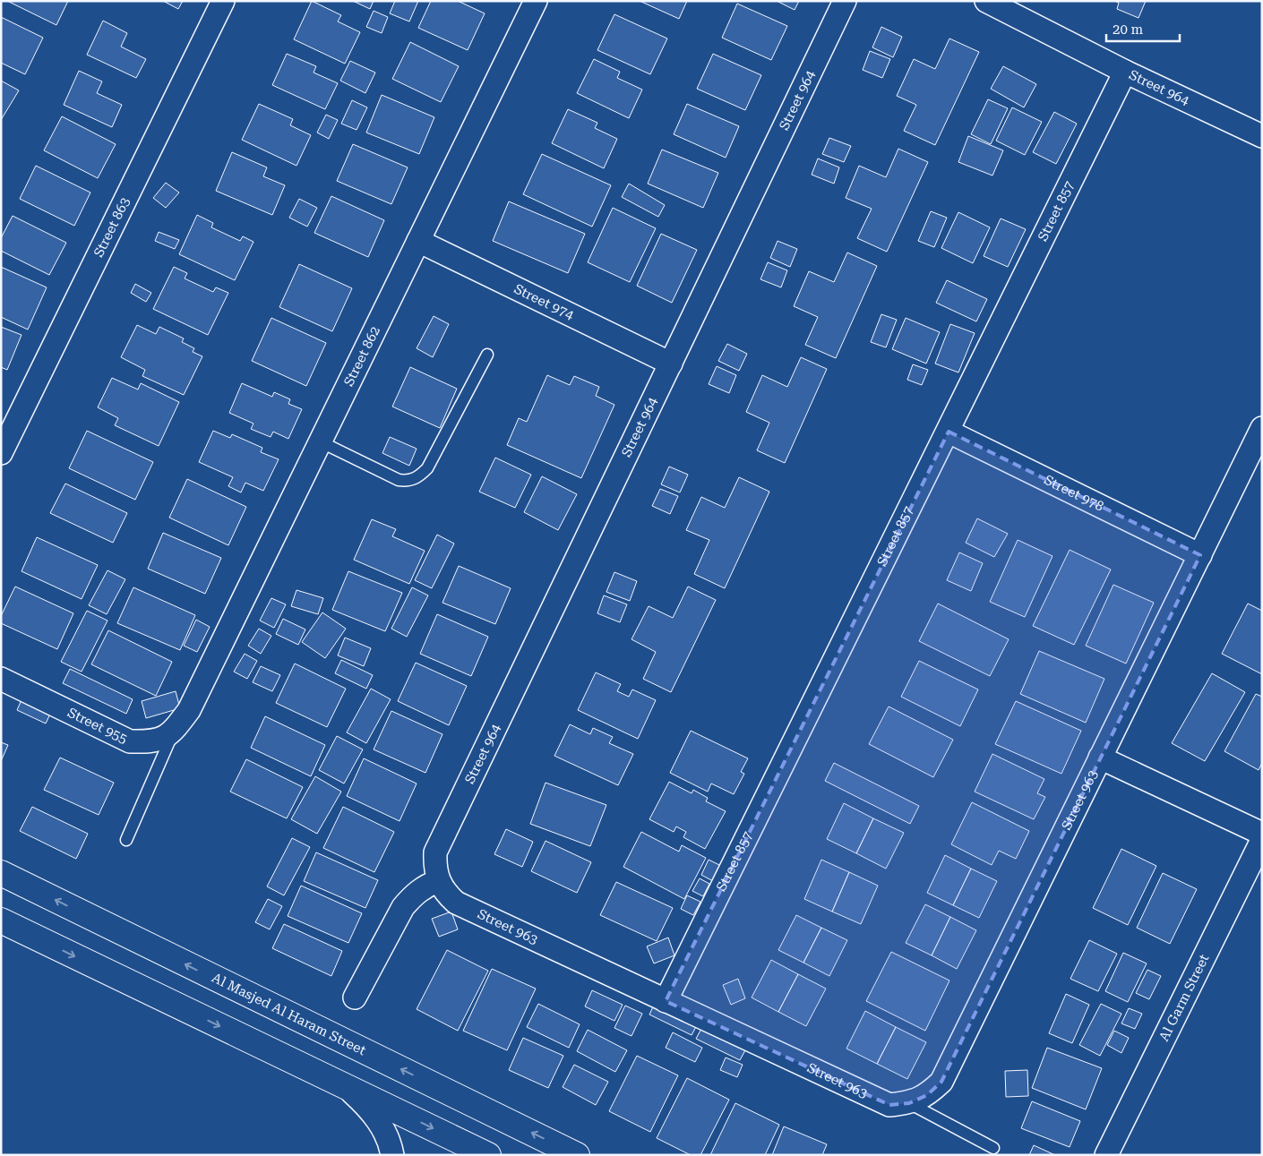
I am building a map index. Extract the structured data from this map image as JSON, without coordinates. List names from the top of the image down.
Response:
{
  "streets": {
    "street": [
      "Street 964",
      "Street 857",
      "Street 863",
      "Street 974",
      "Street 862",
      "Street 978",
      "Street 955",
      "Street 963",
      "Al Garm Street",
      "Al Masjed Al Haram Street"
    ]
  },
  "crossings": [
    ["Street 964", "Street 857"],
    ["Street 964", "Street 974"],
    ["Street 964", "Street 963"],
    ["Street 857", "Street 978"],
    ["Street 857", "Street 963"],
    ["Street 974", "Street 862"],
    ["Street 862", "Street 955"],
    ["Street 978", "Street 963"]
  ],
  "scale_bar": "20 m"
}
